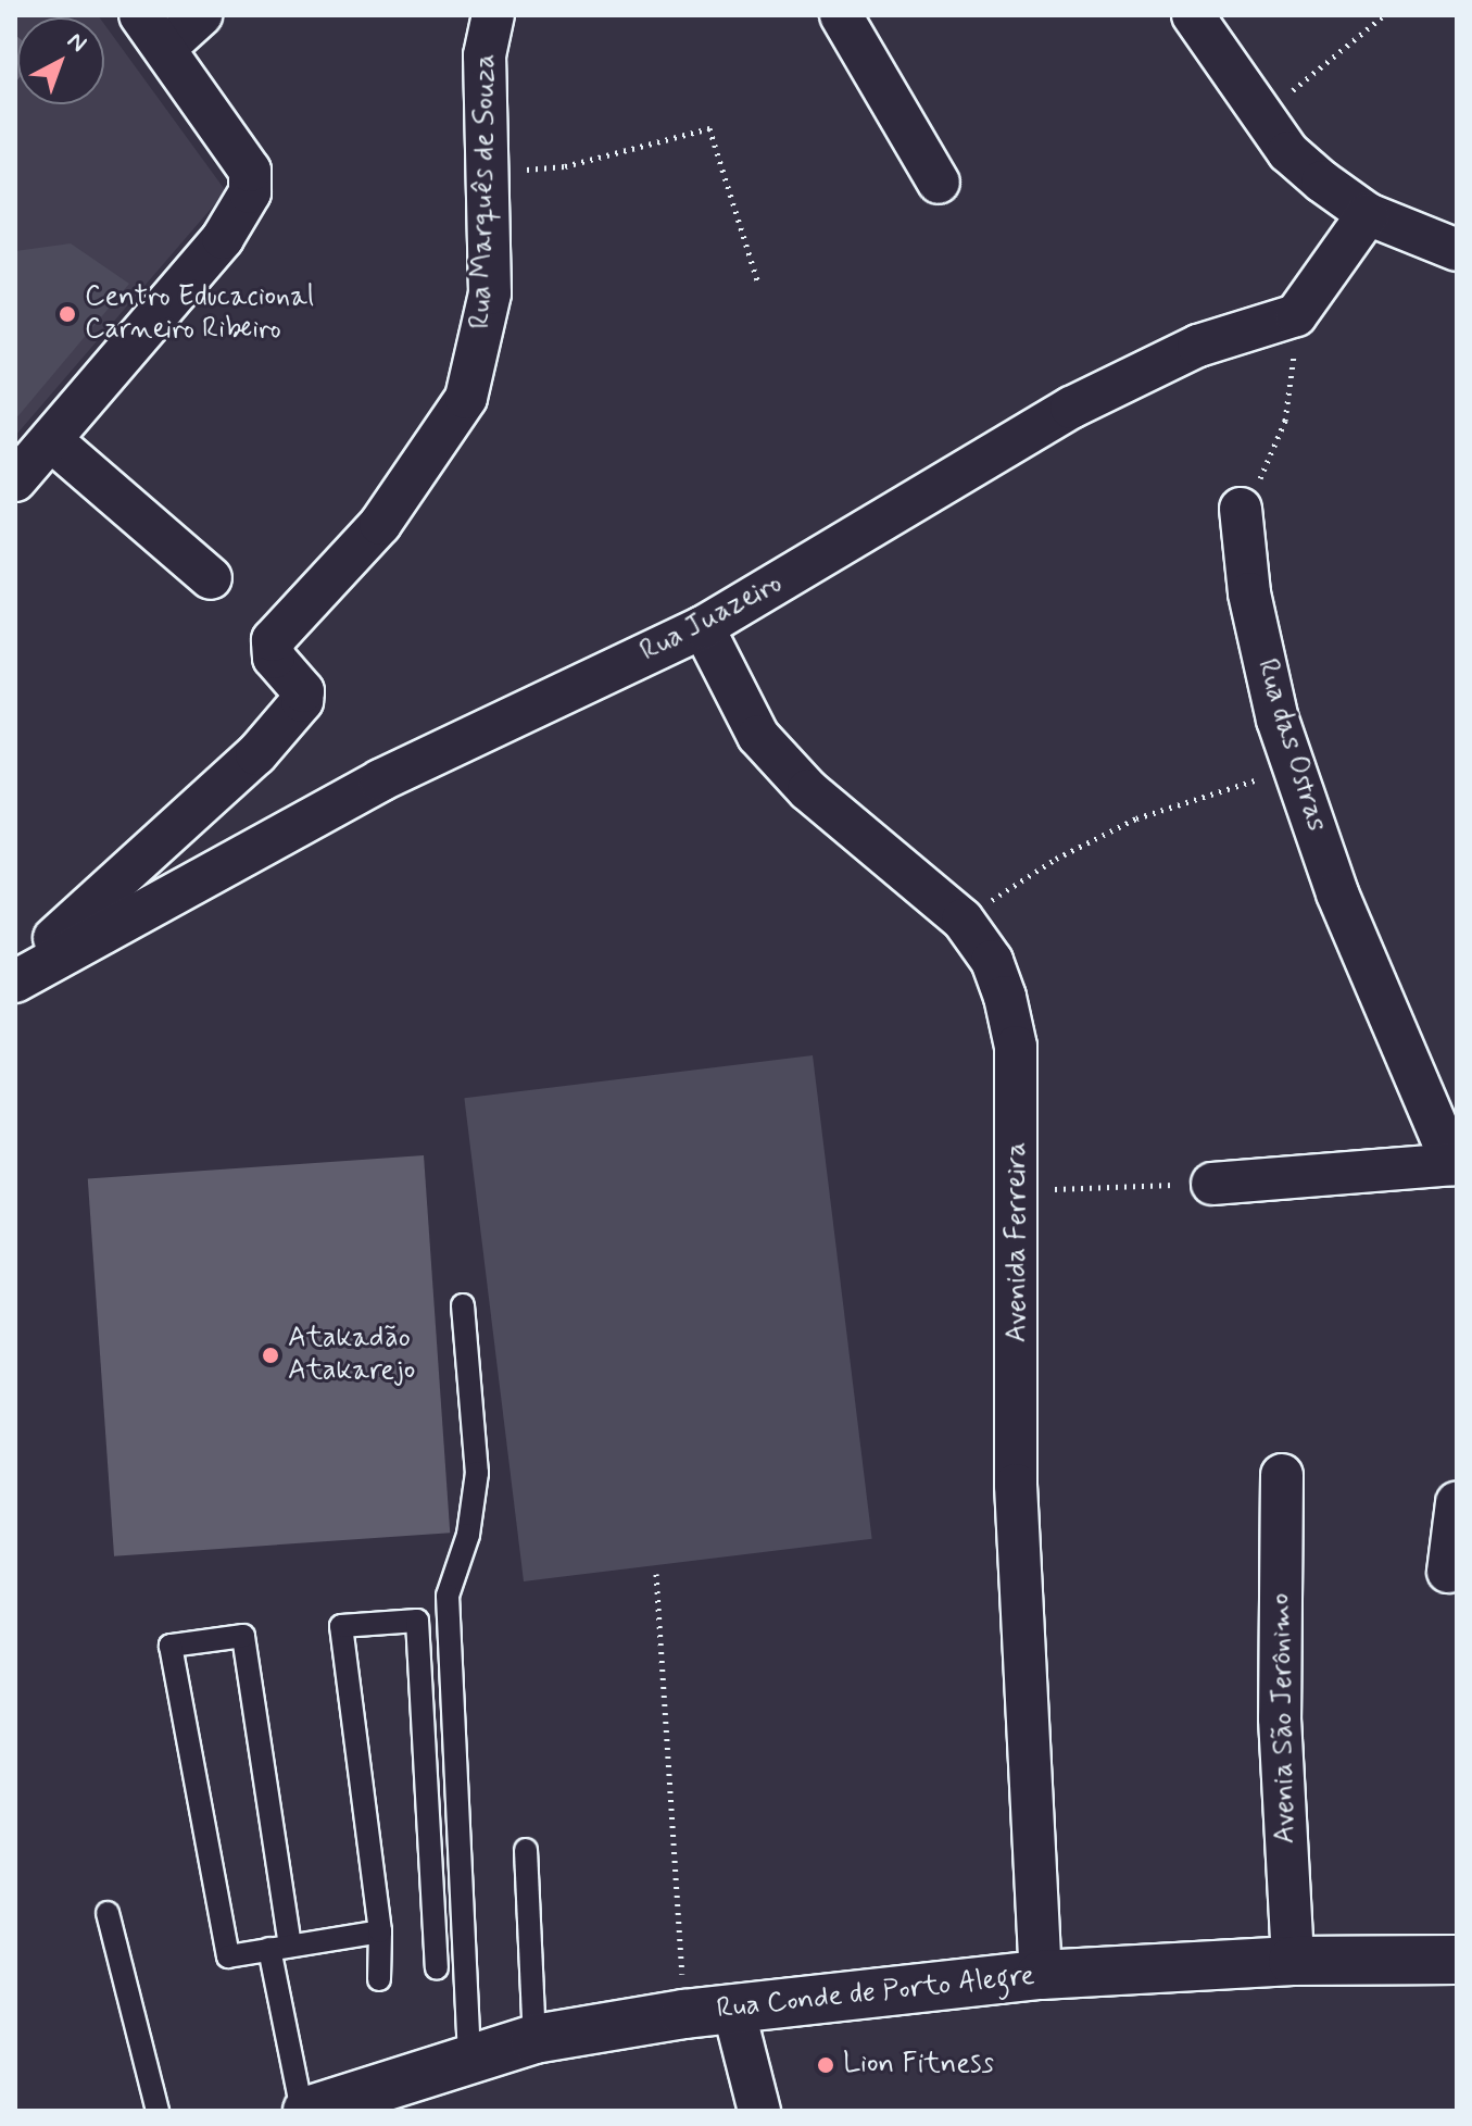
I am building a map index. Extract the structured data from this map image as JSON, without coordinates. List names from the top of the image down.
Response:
{
  "streets": {
    "main road": ["Rua Conde de Porto Alegre"],
    "street": [
      "Rua Marquês de Souza",
      "Rua Juazeiro",
      "Rua das Ostras",
      "Avenida Ferreira",
      "Avenia São Jerônimo"
    ]
  },
  "crossings": [
    ["Rua Juazeiro", "Avenida Ferreira"],
    ["Avenida Ferreira", "Rua Conde de Porto Alegre"],
    ["Avenia São Jerônimo", "Rua Conde de Porto Alegre"]
  ],
  "places": ["Centro Educacional Carneiro Ribeiro", "Atakadão Atakarejo", "Lion Fitness"],
  "north": "top right"
}
